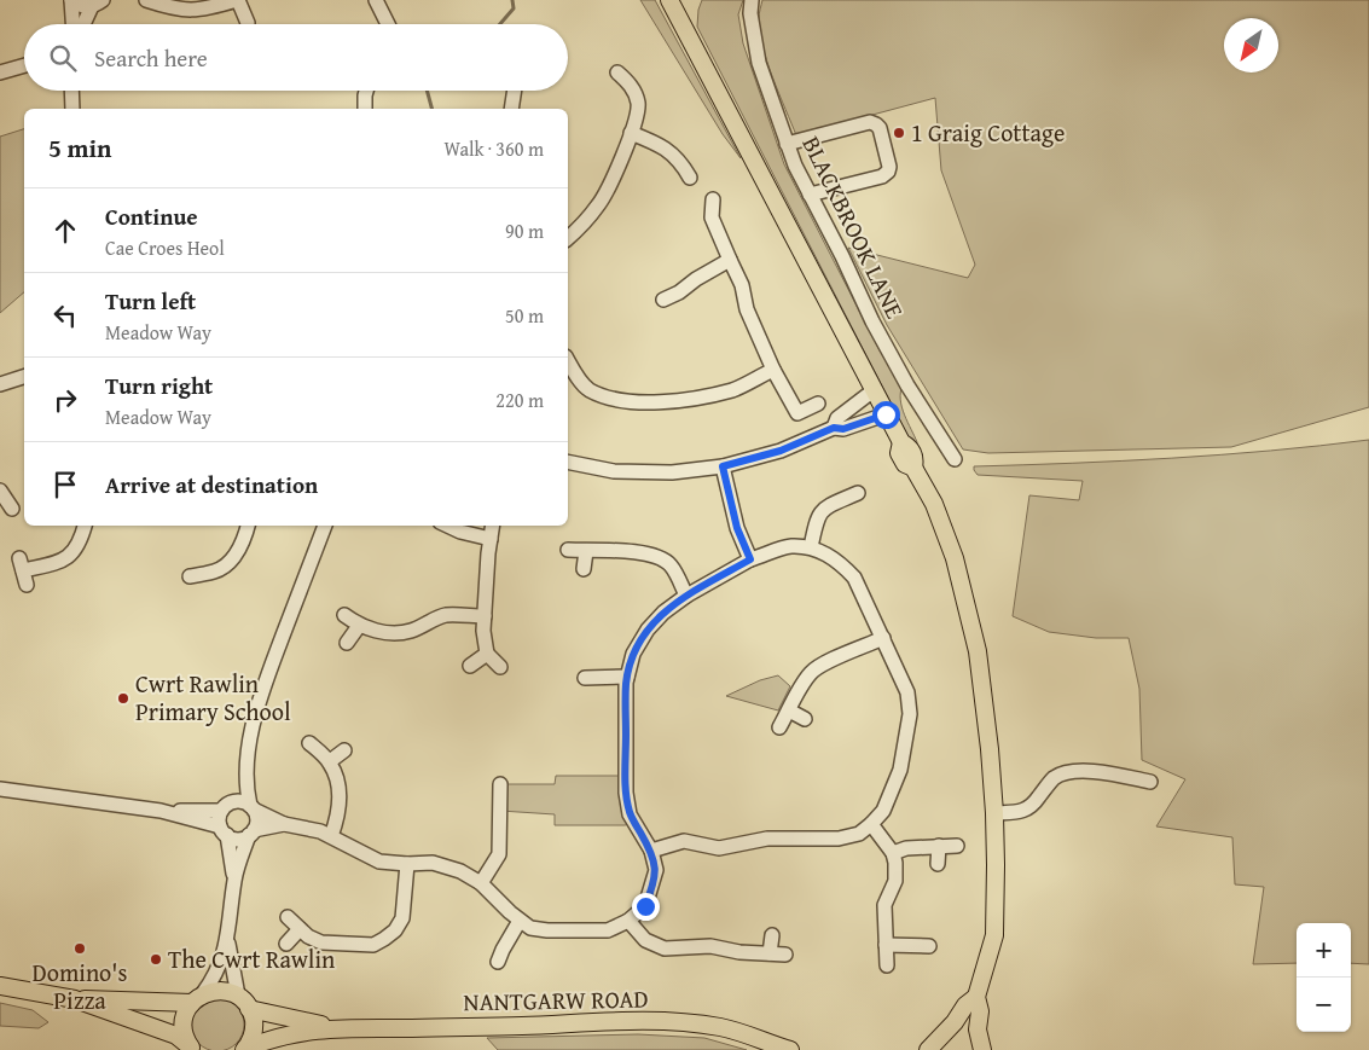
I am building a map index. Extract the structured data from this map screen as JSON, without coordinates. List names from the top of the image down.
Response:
{
  "streets": {
    "main road": ["NANTGARW ROAD"],
    "street": ["BLACKBROOK LANE"]
  },
  "places": [
    "1 Graig Cottage",
    "Cwrt Rawlin Primary School",
    "Domino's Pizza",
    "The Cwrt Rawlin"
  ],
  "north": "bottom left",
  "page": {
    "search": "Search here",
    "heading": ["5 min", "Walk · 360 m"],
    "list": [
      ["Continue", "Cae Croes Heol", "90 m"],
      ["Turn left", "Meadow Way", "50 m"],
      ["Turn right", "Meadow Way", "220 m"],
      "Arrive at destination"
    ],
    "map_buttons": ["+", "−"]
  }
}
